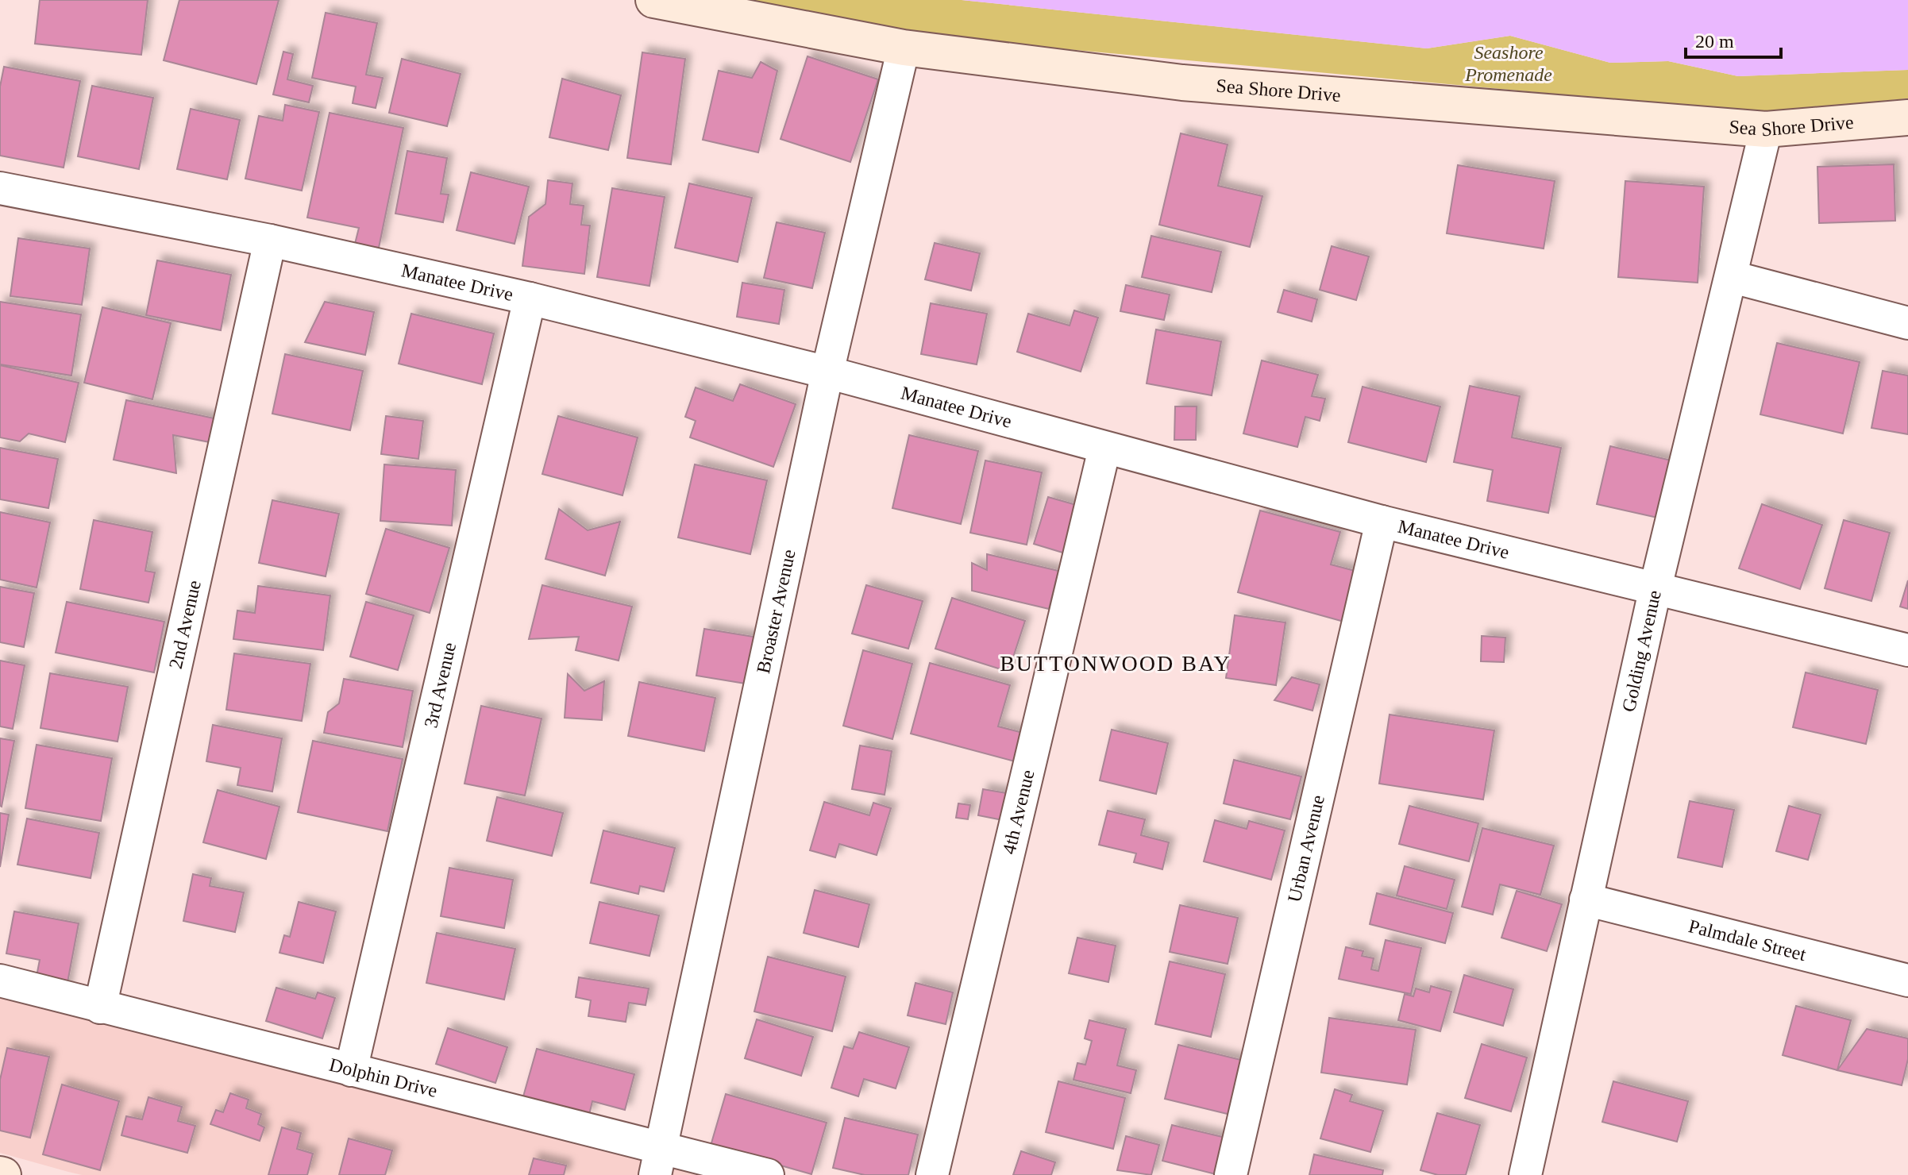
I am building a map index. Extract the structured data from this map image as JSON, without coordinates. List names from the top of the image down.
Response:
{
  "streets": {
    "street": [
      "Sea Shore Drive",
      "Manatee Drive",
      "Broaster Avenue",
      "2nd Avenue",
      "Golding Avenue",
      "3rd Avenue",
      "4th Avenue",
      "Urban Avenue",
      "Palmdale Street",
      "Dolphin Drive"
    ]
  },
  "crossings": [
    ["Sea Shore Drive", "Broaster Avenue"],
    ["Sea Shore Drive", "Golding Avenue"],
    ["Manatee Drive", "Broaster Avenue"],
    ["Manatee Drive", "2nd Avenue"],
    ["Manatee Drive", "Golding Avenue"],
    ["Manatee Drive", "3rd Avenue"],
    ["Manatee Drive", "4th Avenue"],
    ["Manatee Drive", "Urban Avenue"],
    ["Broaster Avenue", "Dolphin Drive"],
    ["2nd Avenue", "Dolphin Drive"],
    ["Golding Avenue", "Palmdale Street"],
    ["3rd Avenue", "Dolphin Drive"]
  ],
  "districts": ["BUTTONWOOD BAY"],
  "parks": ["Seashore Promenade"],
  "scale_bar": "20 m"
}
